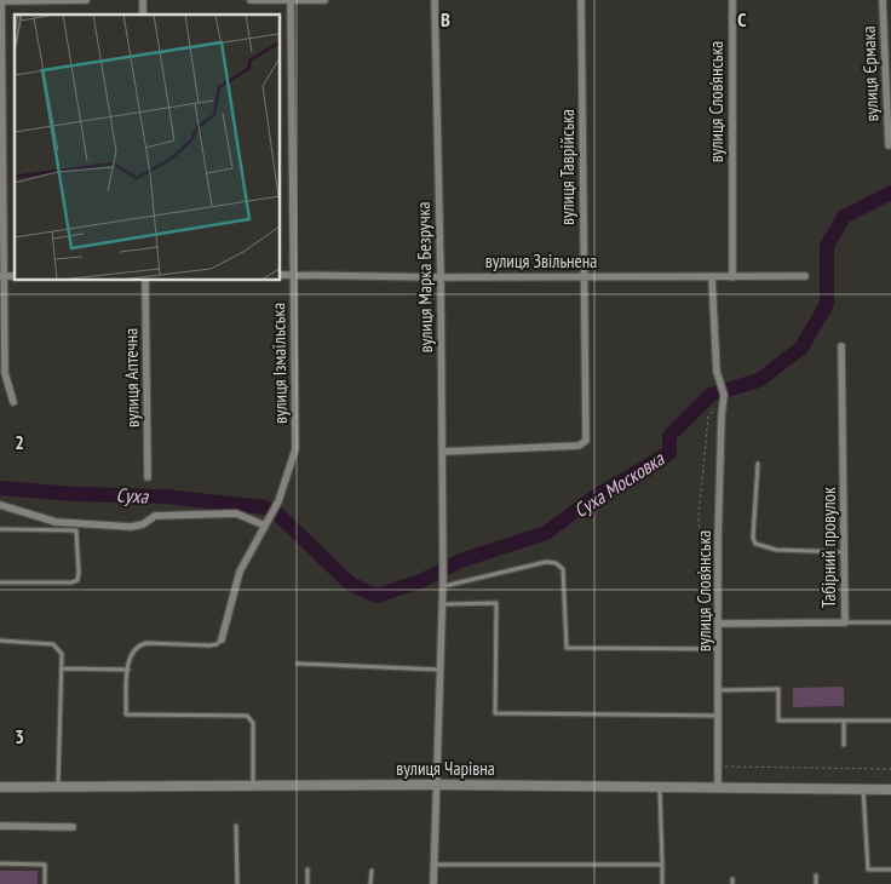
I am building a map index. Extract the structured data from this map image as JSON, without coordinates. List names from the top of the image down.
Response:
{
  "streets": {
    "street": [
      "вулиця Єрмака",
      "вулиця Слов’янська",
      "вулиця Таврійська",
      "вулиця Звільнена",
      "вулиця Марка Безручка",
      "вулиця Ізмаїльська",
      "вулиця Аптечна",
      "Табірний провулок",
      "вулиця Чарівна"
    ]
  },
  "crossings": [
    ["вулиця Слов’янська", "вулиця Звільнена"],
    ["вулиця Слов’янська", "Табірний провулок"],
    ["вулиця Слов’янська", "вулиця Чарівна"],
    ["вулиця Таврійська", "вулиця Звільнена"],
    ["вулиця Таврійська", "вулиця Марка Безручка"],
    ["вулиця Звільнена", "вулиця Марка Безручка"],
    ["вулиця Звільнена", "вулиця Ізмаїльська"]
  ],
  "water": ["Суха Московка", "Суха"],
  "grid": {
    "columns": ["B", "C"],
    "rows": ["2", "3"]
  }
}
